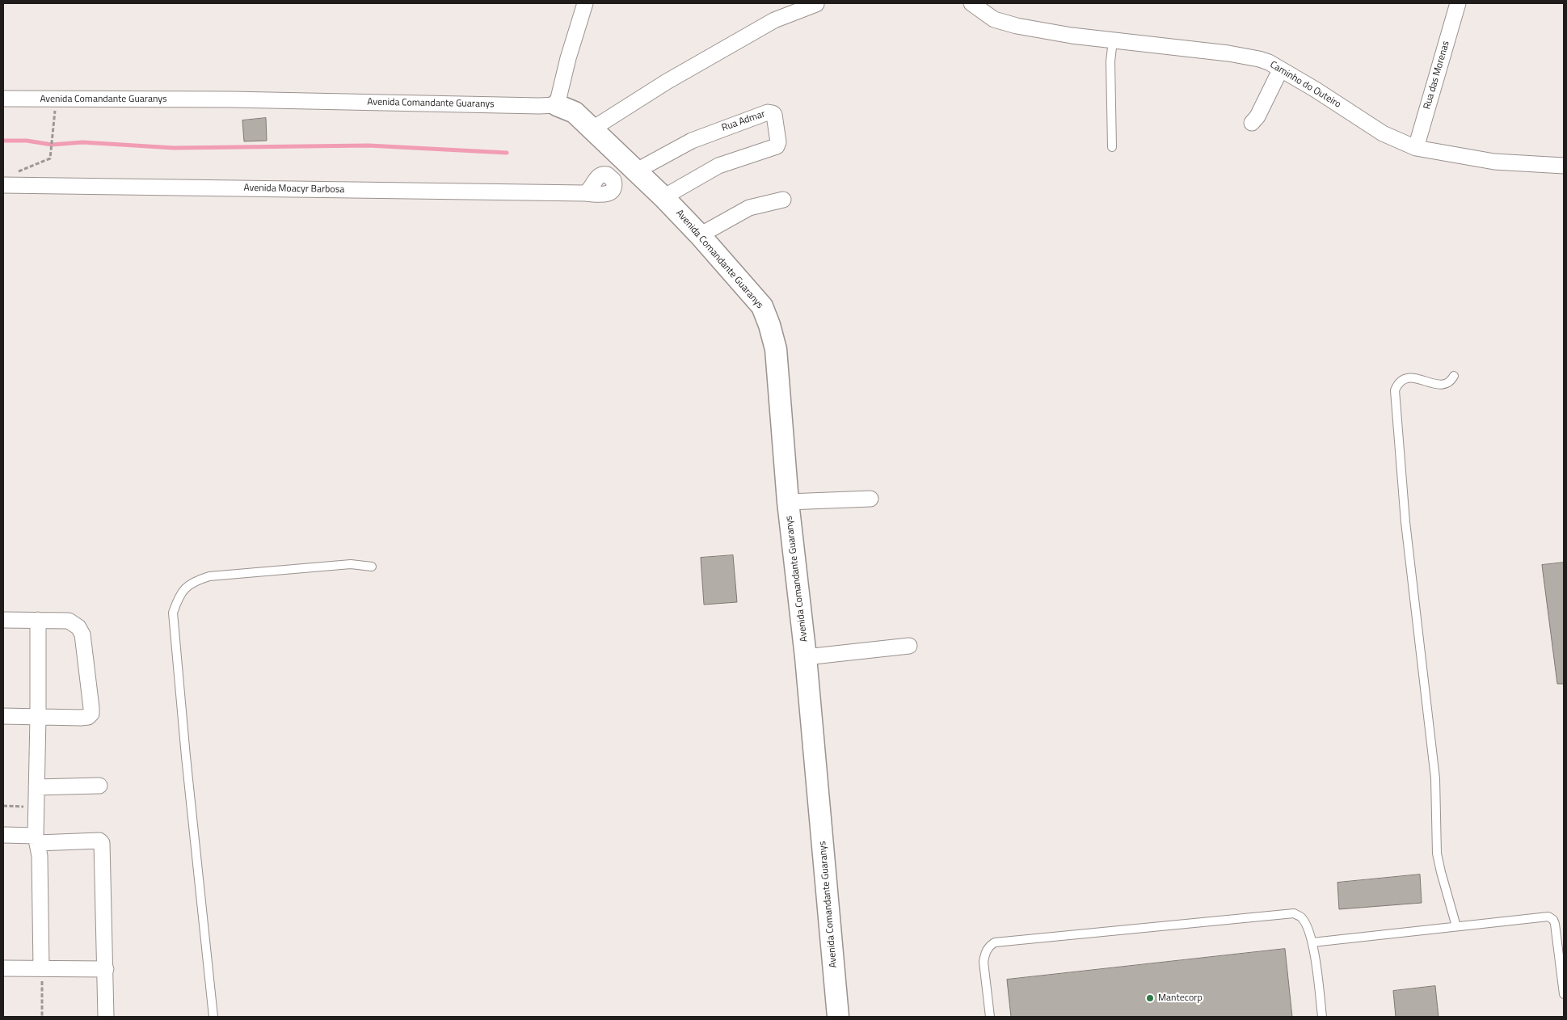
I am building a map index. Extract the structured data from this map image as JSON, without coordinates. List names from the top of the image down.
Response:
{
  "streets": {
    "street": [
      "Rua das Morenas",
      "Caminho do Outeiro",
      "Avenida Comandante Guaranys",
      "Rua Admar",
      "Avenida Moacyr Barbosa"
    ]
  },
  "crossings": [
    ["Rua das Morenas", "Caminho do Outeiro"],
    ["Avenida Comandante Guaranys", "Rua Admar"]
  ],
  "places": ["Mantecorp"]
}
